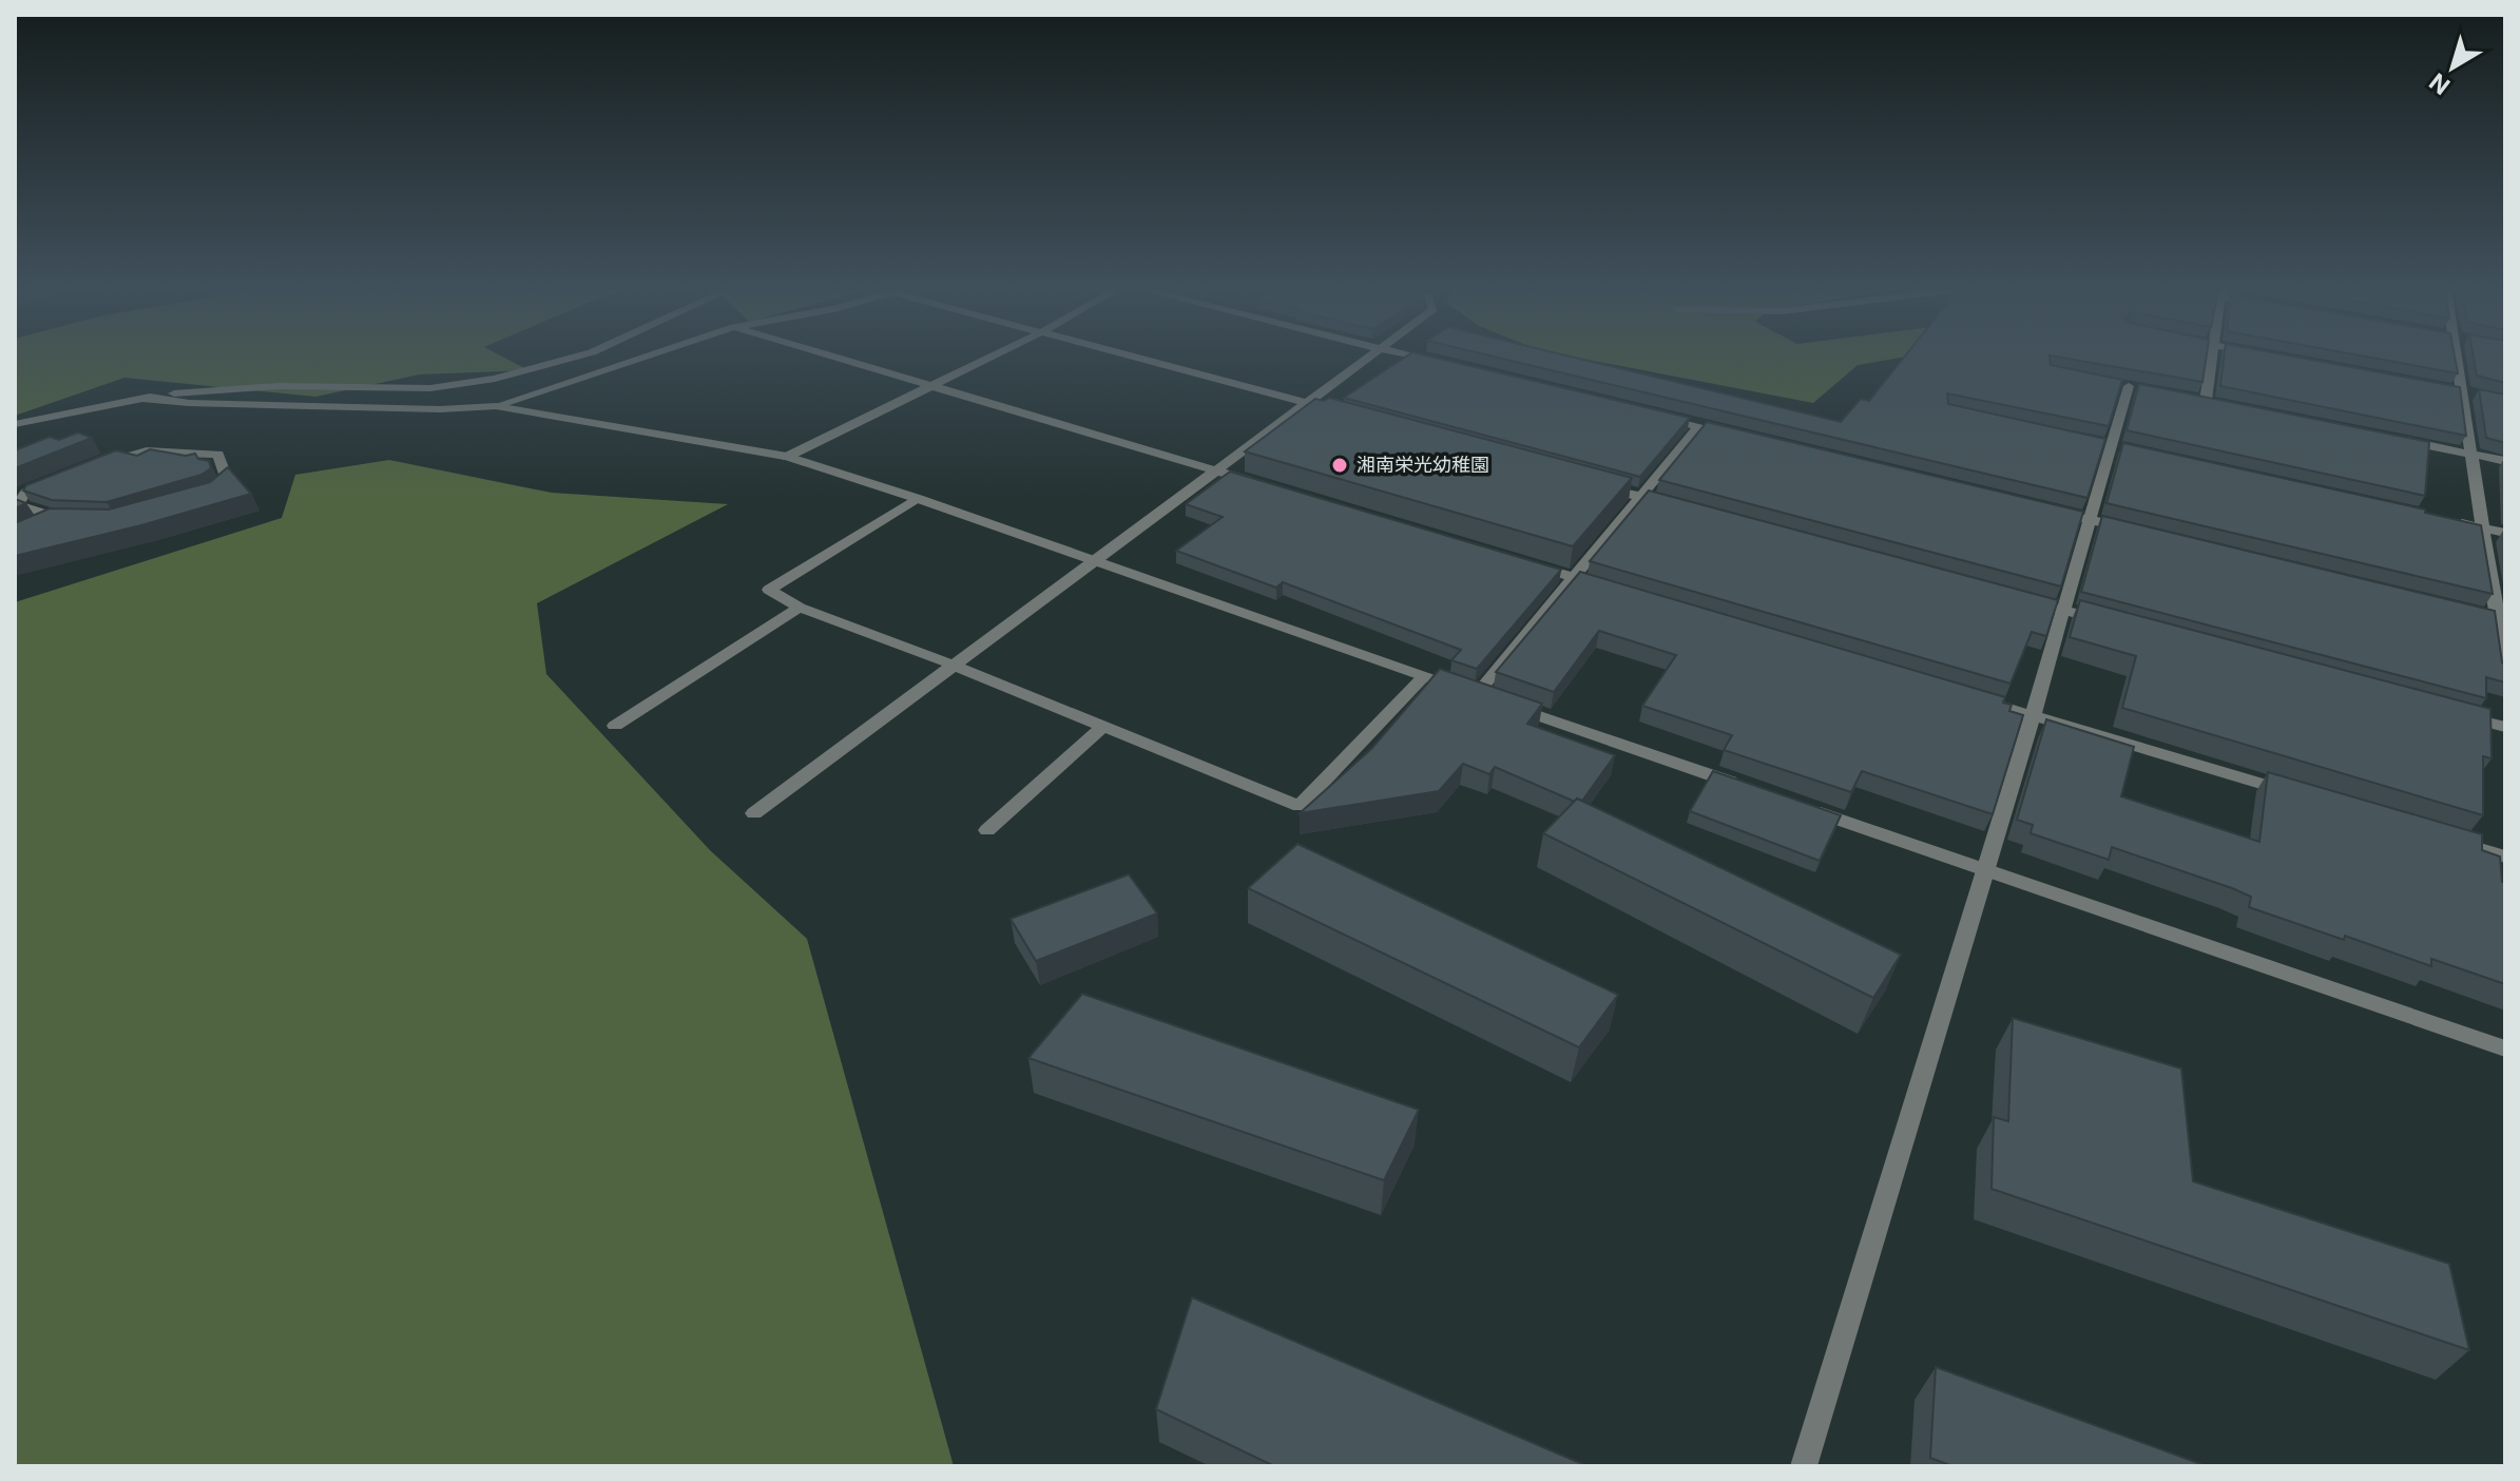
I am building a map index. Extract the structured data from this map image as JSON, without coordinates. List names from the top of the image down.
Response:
{
  "places": ["湘南栄光幼稚園"],
  "north": "bottom left"
}
